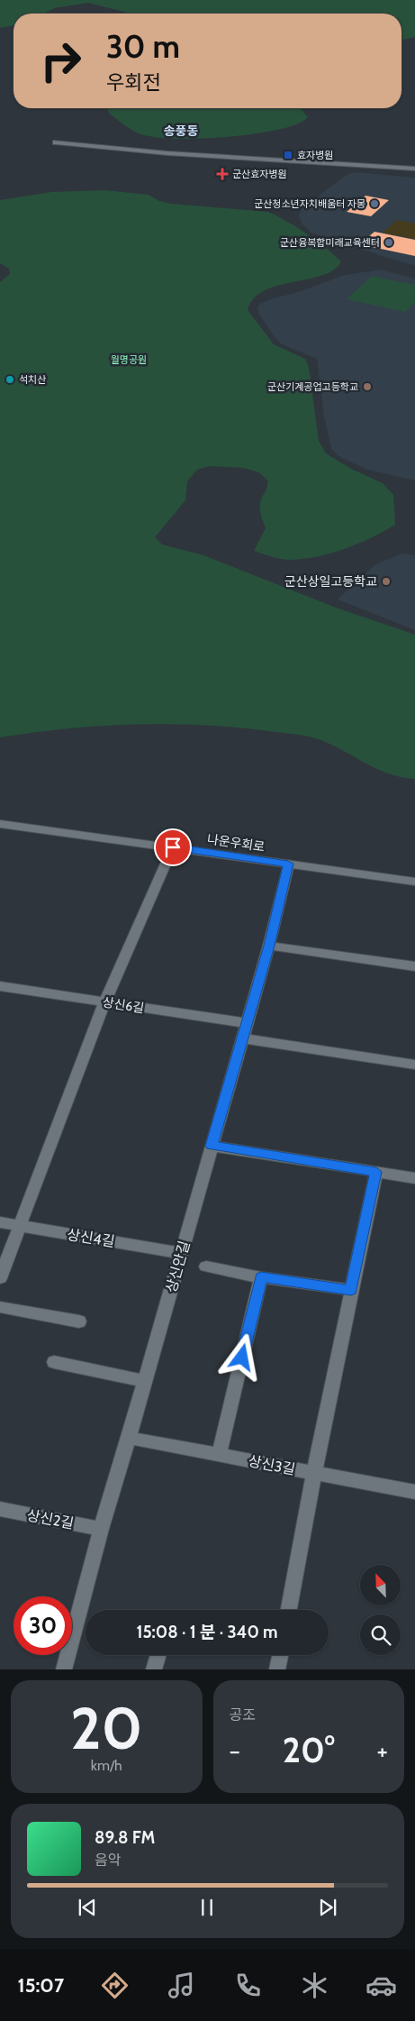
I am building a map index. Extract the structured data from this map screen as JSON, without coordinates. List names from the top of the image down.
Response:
{
  "streets": {
    "street": [
      "나운우회로",
      "상신6길",
      "상신4길",
      "상신안길",
      "상신3길",
      "상신2길"
    ]
  },
  "crossings": [
    ["나운우회로", "상신안길"],
    ["상신6길", "상신안길"],
    ["상신4길", "상신안길"],
    ["상신안길", "상신3길"],
    ["상신안길", "상신2길"]
  ],
  "districts": ["송풍동"],
  "parks": ["월명공원"],
  "places": {
    "transit": ["효자병원"],
    "health": ["군산효자병원"],
    "other": [
      "군산청소년자치배움터 자몽",
      "군산융복합미래교육센터",
      "석치산",
      "군산기계공업고등학교",
      "군산상일고등학교"
    ]
  },
  "north": "top left",
  "page": {
    "turn": ["30 m", "우회전"],
    "limit": "30",
    "trip": "15:08 · 1 분 · 340 m",
    "tile": [
      ["20", "km/h"],
      "공조"
    ],
    "heat": ["−", "20°", "+"],
    "song": ["89.8 FM", "음악"],
    "tabs": "15:07"
  }
}
